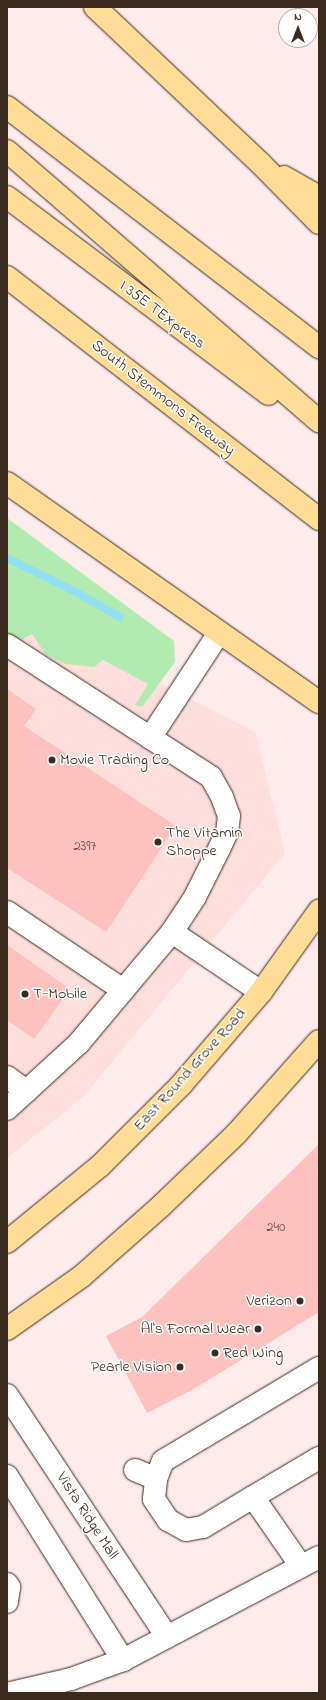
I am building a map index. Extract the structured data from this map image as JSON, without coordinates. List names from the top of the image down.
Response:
{
  "streets": {
    "main road": ["I 35E TEXpress", "South Stemmons Freeway", "East Round Grove Road"],
    "street": ["Vista Ridge Mall"]
  },
  "places": [
    "Movie Trading Co",
    "The Vitamin Shoppe",
    "T-Mobile",
    "Verizon",
    "Al's Formal Wear",
    "Red Wing",
    "Pearle Vision"
  ],
  "house_numbers": ["2397", "240"],
  "north": "top"
}
